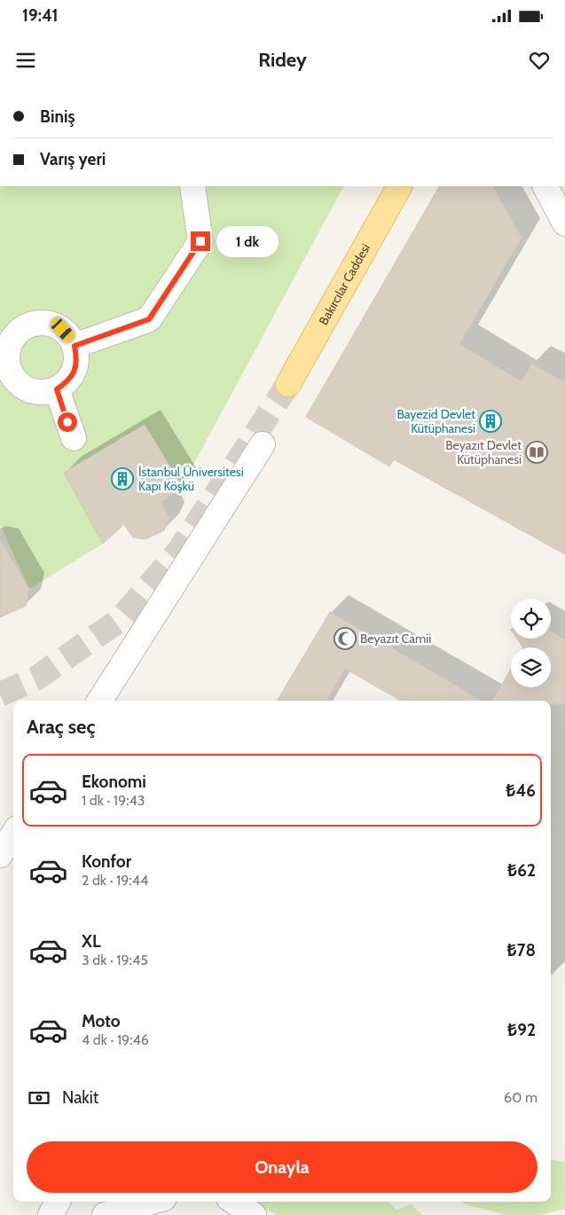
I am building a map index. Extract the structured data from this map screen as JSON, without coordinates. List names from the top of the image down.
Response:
{
  "streets": {
    "main road": ["Bakırcılar Caddesi"]
  },
  "places": {
    "building": ["Bayezid Devlet Kütüphanesi", "İstanbul Üniversitesi Kapı Köşkü"],
    "library": ["Beyazıt Devlet Kütüphanesi"],
    "mosque": ["Beyazıt Camii"]
  },
  "page": {
    "status": "19:41",
    "header": "Ridey",
    "banner": ["Biniş", "Varış yeri"],
    "bubble": "1 dk",
    "heading": "Araç seç",
    "list": [
      {
        "name": "Ekonomi",
        "note": "1 dk · 19:43",
        "value": "₺46"
      },
      {
        "name": "Konfor",
        "note": "2 dk · 19:44",
        "value": "₺62"
      },
      {
        "name": "XL",
        "note": "3 dk · 19:45",
        "value": "₺78"
      },
      {
        "name": "Moto",
        "note": "4 dk · 19:46",
        "value": "₺92"
      }
    ],
    "pay": ["Nakit", "60 m"],
    "buttons": "Onayla"
  }
}
